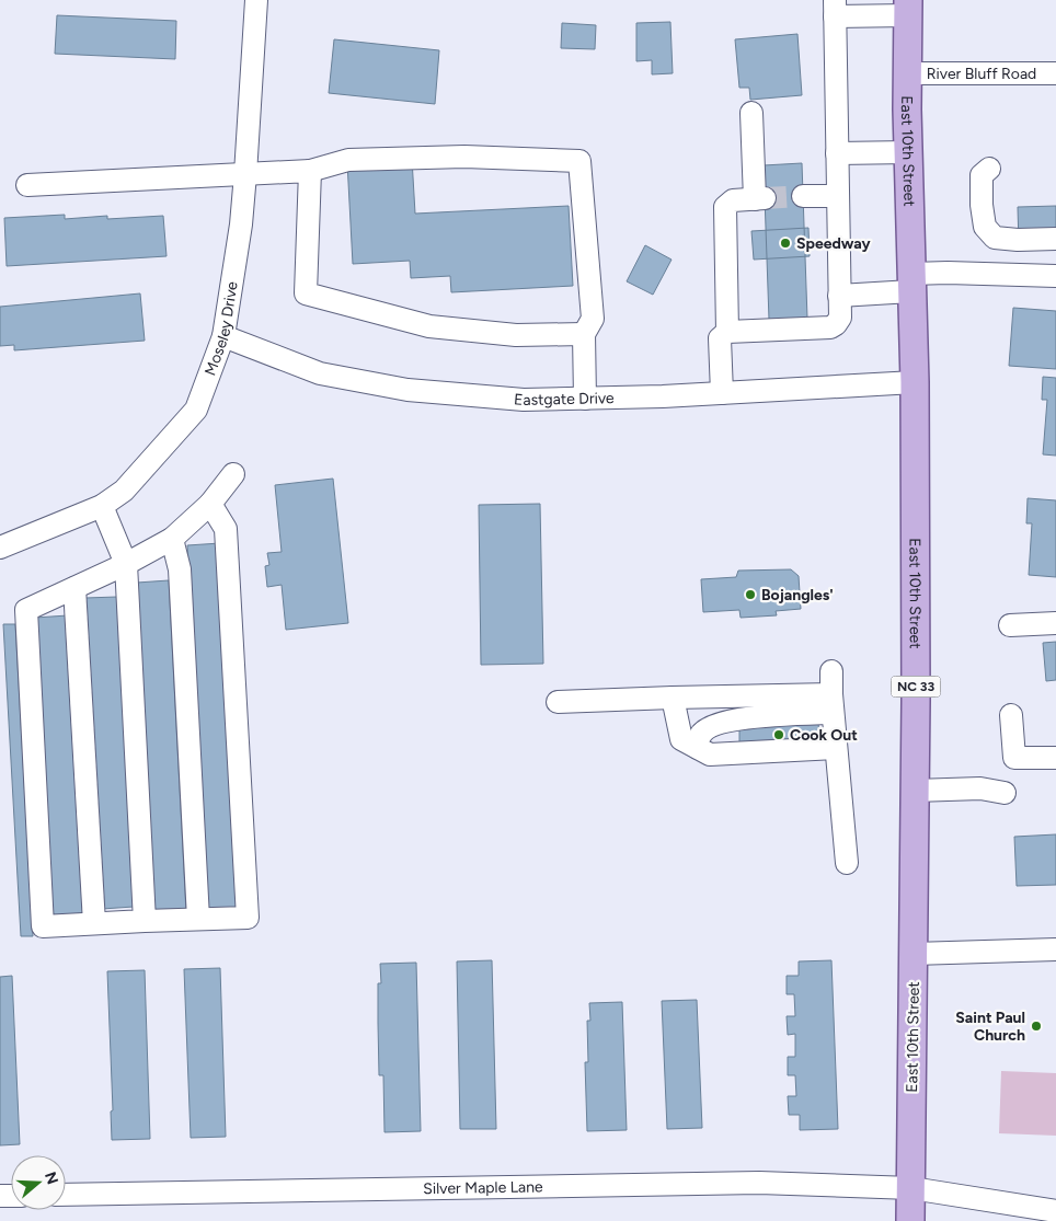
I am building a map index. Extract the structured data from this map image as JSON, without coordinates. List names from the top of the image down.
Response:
{
  "streets": {
    "main road": ["East 10th Street", "NC 33"],
    "street": [
      "River Bluff Road",
      "Moseley Drive",
      "Eastgate Drive",
      "Silver Maple Lane"
    ]
  },
  "crossings": [
    ["River Bluff Road", "East 10th Street"],
    ["East 10th Street", "Eastgate Drive"],
    ["East 10th Street", "Silver Maple Lane"],
    ["Moseley Drive", "Eastgate Drive"]
  ],
  "places": [
    "Speedway",
    "Bojangles'",
    "Cook Out",
    "Saint Paul Church"
  ],
  "north": "right"
}
